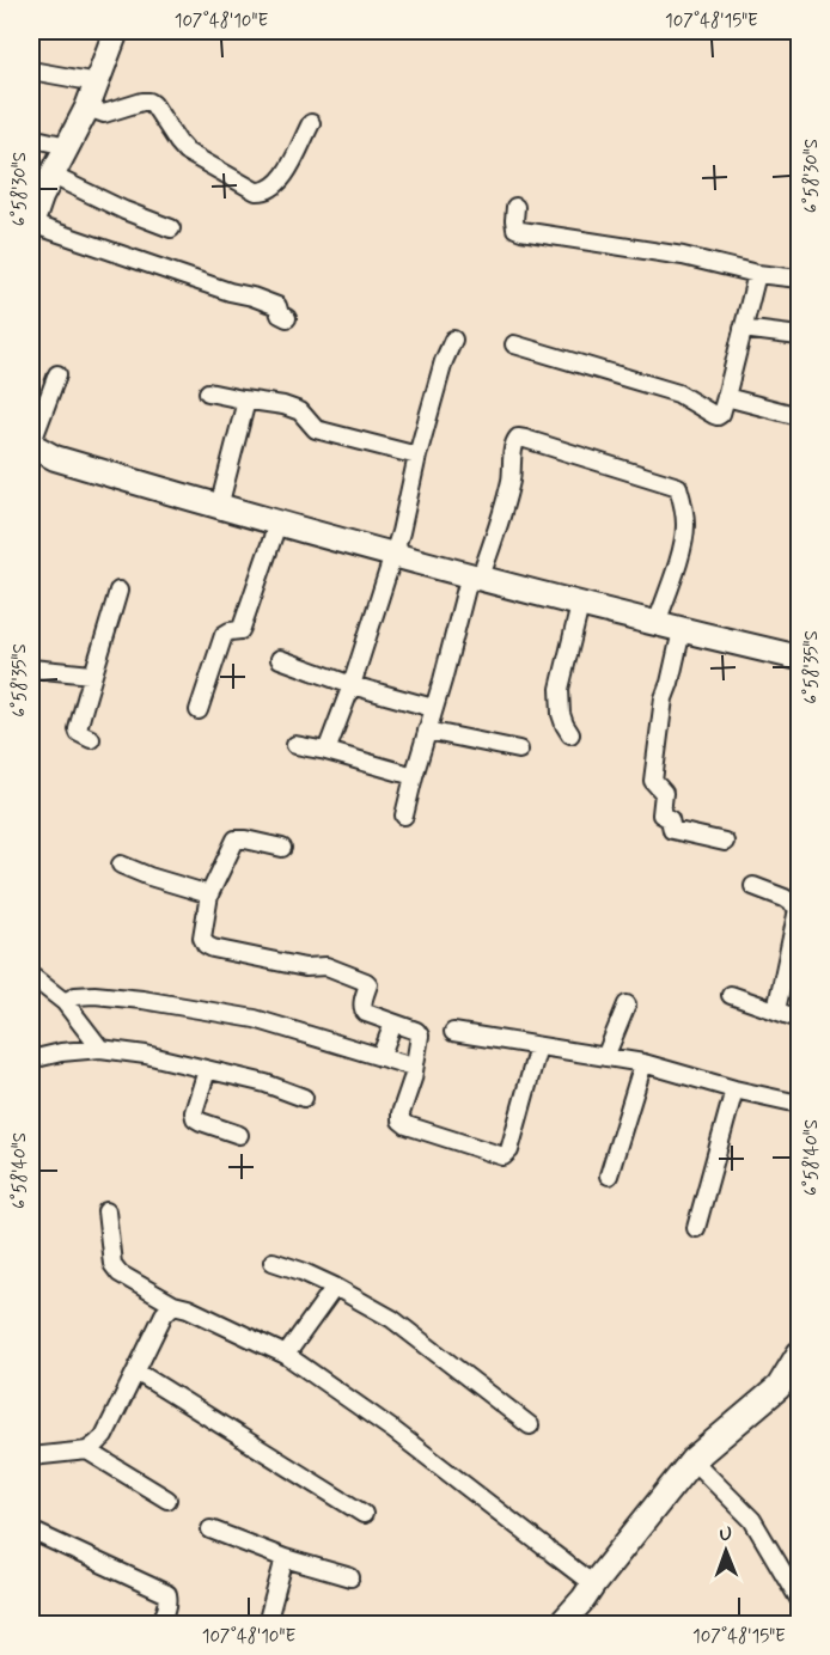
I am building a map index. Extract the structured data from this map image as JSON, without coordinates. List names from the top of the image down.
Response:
{
  "north": "top",
  "coordinates": [
    "107°48'10\"E",
    "107°48'15\"E",
    "6°58'30\"S",
    "6°58'35\"S",
    "6°58'40\"S"
  ]
}
